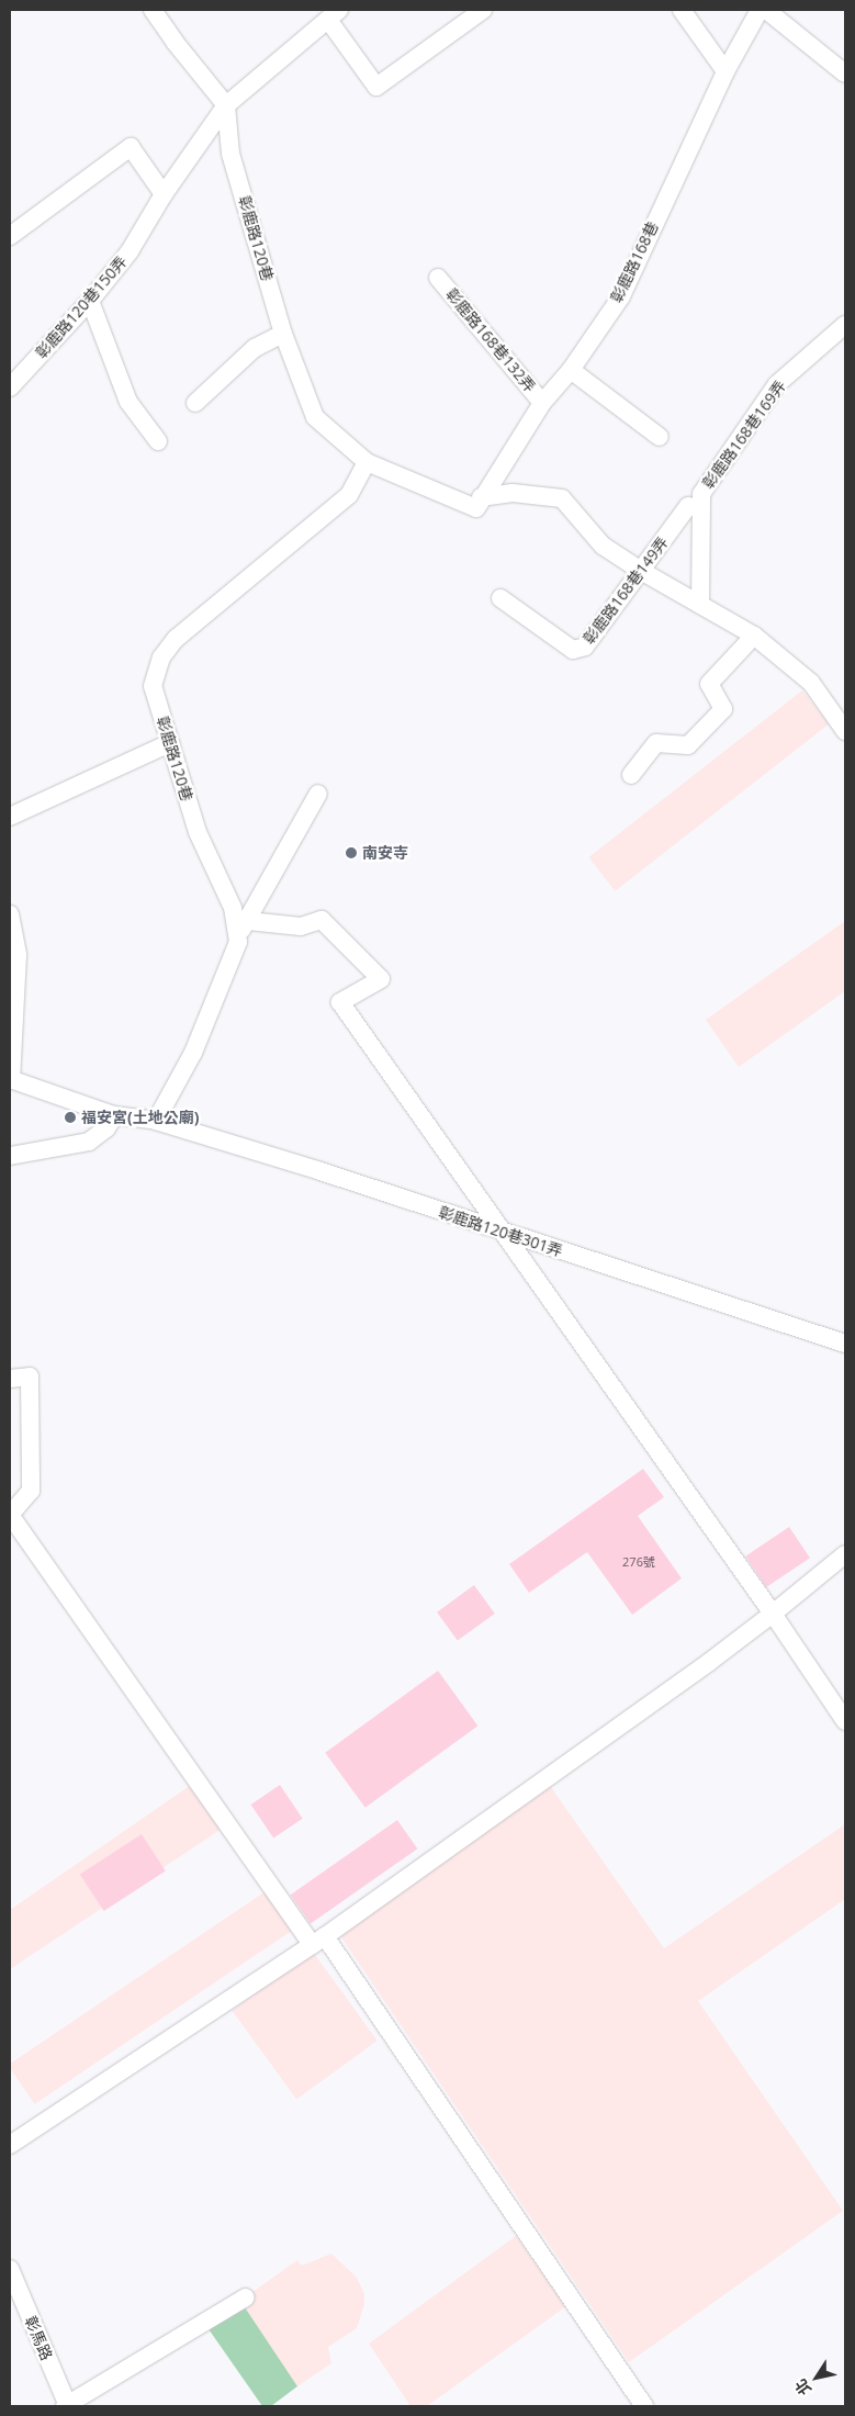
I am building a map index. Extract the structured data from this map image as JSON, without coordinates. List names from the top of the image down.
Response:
{
  "streets": {
    "street": [
      "彰鹿路120巷",
      "彰鹿路168巷",
      "彰鹿路120巷150弄",
      "彰鹿路168巷132弄",
      "彰鹿路168巷169弄",
      "彰鹿路168巷149弄",
      "彰鹿路120巷301弄",
      "彰馬路"
    ]
  },
  "crossings": [
    ["彰鹿路120巷", "彰鹿路168巷"],
    ["彰鹿路120巷", "彰鹿路120巷150弄"],
    ["彰鹿路120巷", "彰鹿路120巷301弄"],
    ["彰鹿路168巷", "彰鹿路168巷132弄"]
  ],
  "places": ["南安寺", "福安宮(土地公廟)"],
  "house_numbers": ["276號"],
  "north": "bottom left"
}
